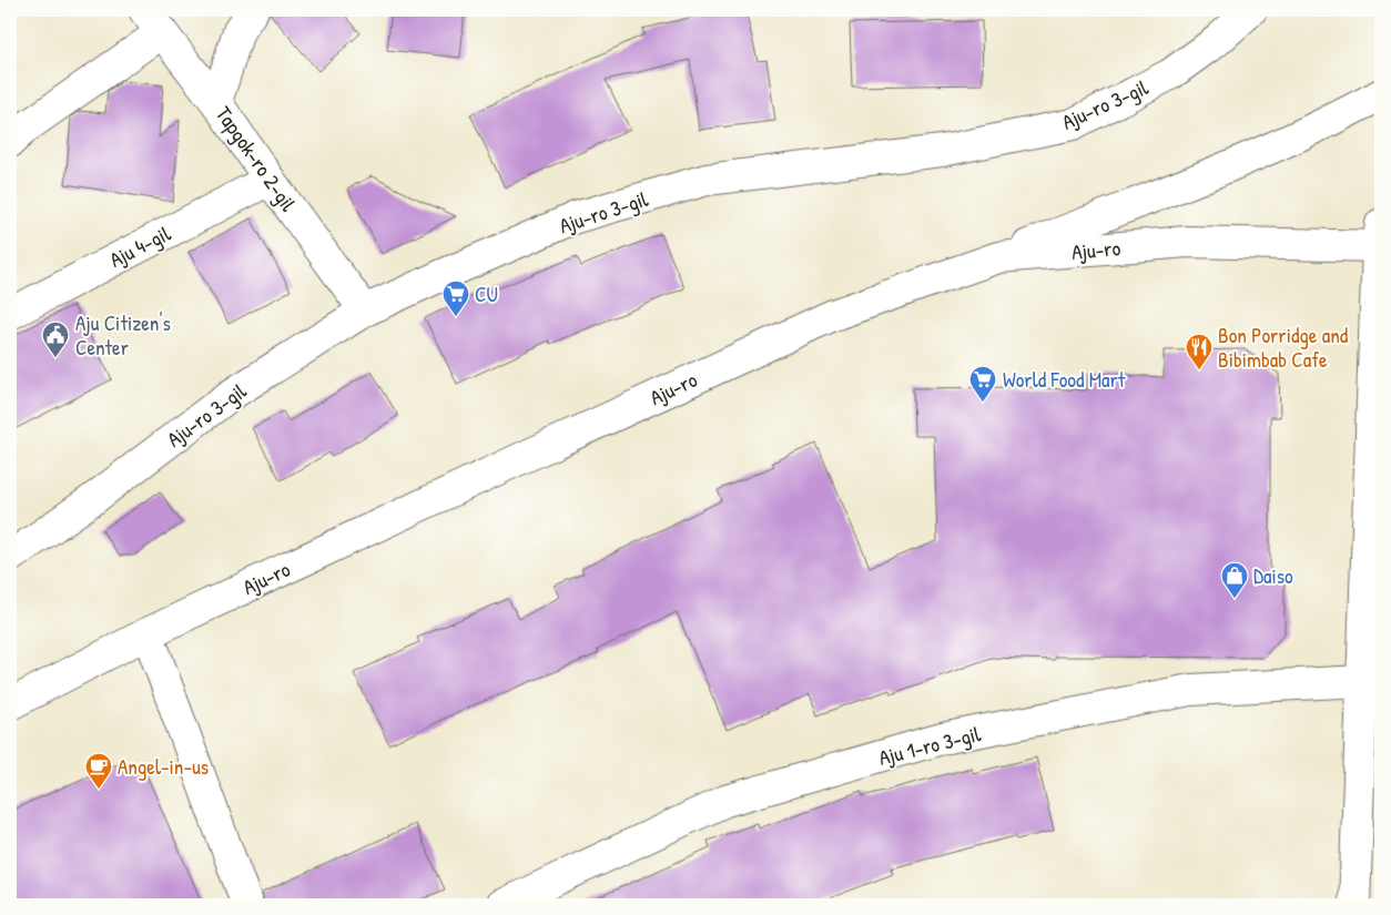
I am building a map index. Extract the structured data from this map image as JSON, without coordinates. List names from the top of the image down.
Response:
{
  "streets": {
    "street": [
      "Aju-ro 3-gil",
      "Tapgok-ro 2-gil",
      "Aju 4-gil",
      "Aju-ro",
      "Aju 1-ro 3-gil"
    ]
  },
  "crossings": [
    ["Aju-ro 3-gil", "Tapgok-ro 2-gil"],
    ["Tapgok-ro 2-gil", "Aju 4-gil"]
  ],
  "places": {
    "supermarket": ["CU", "World Food Mart"],
    "public building": ["Aju Citizen's Center"],
    "restaurant": ["Bon Porridge and Bibimbab Cafe"],
    "shop": ["Daiso"],
    "cafe": ["Angel-in-us"]
  }
}
